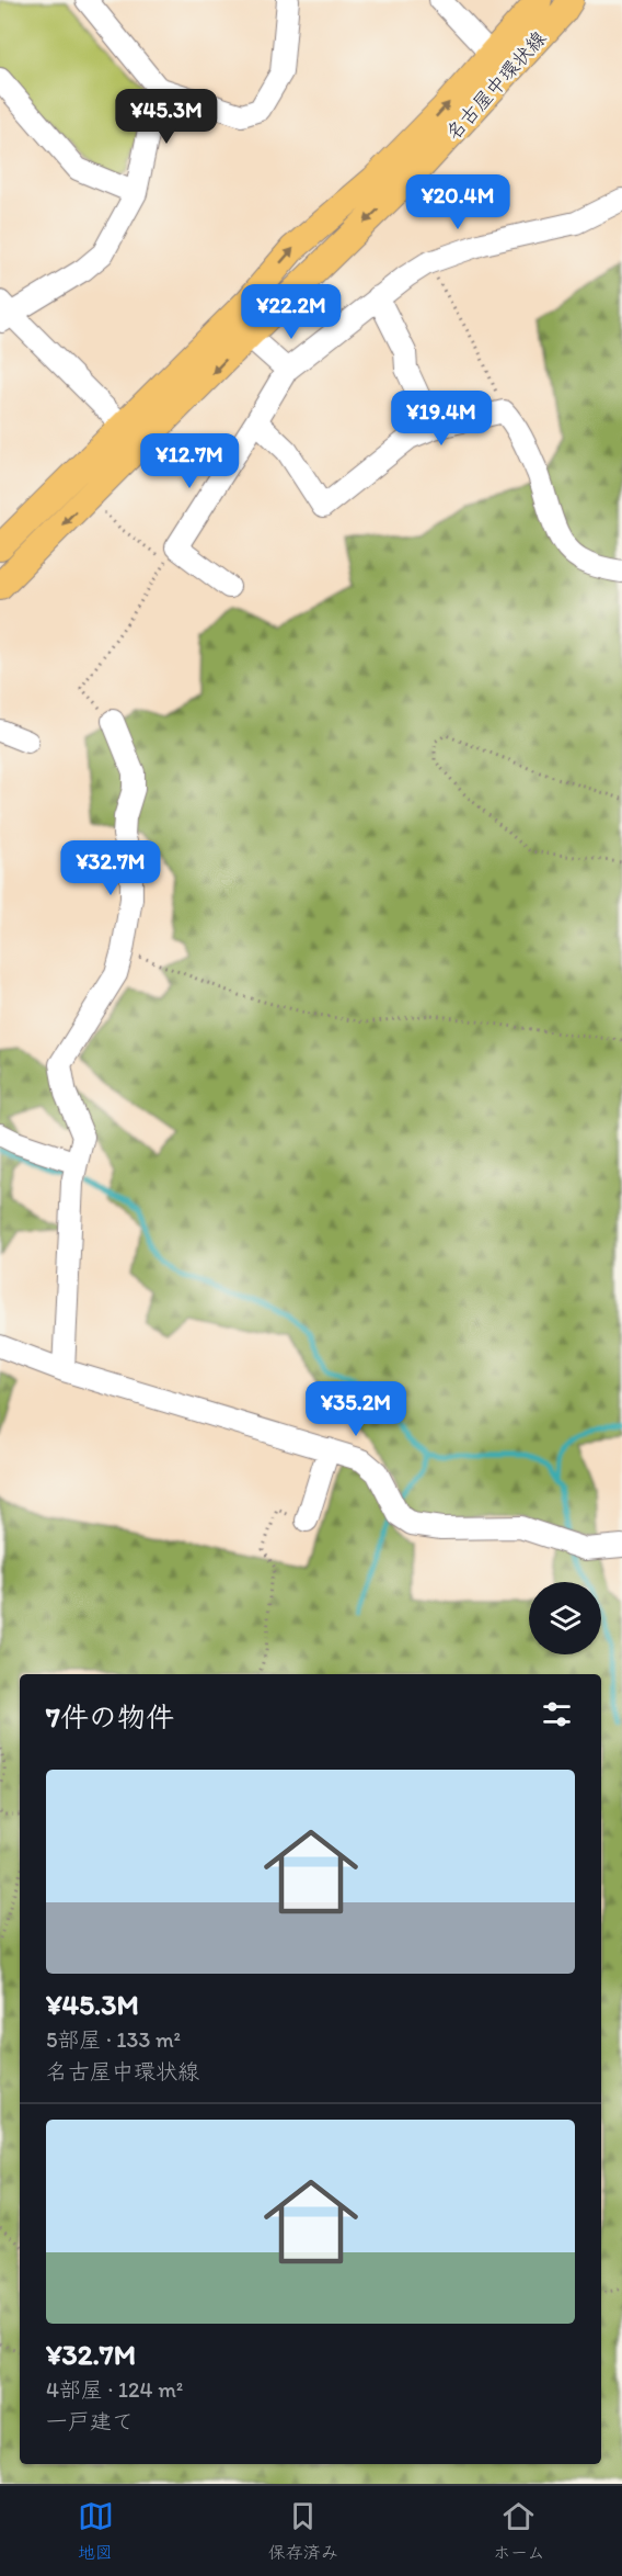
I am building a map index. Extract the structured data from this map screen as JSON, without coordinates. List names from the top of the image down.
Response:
{
  "streets": {
    "main road": ["名古屋中環状線"]
  },
  "page": {
    "price": [
      "¥45.3M",
      "¥20.4M",
      "¥22.2M",
      "¥19.4M",
      "¥12.7M",
      "¥32.7M",
      "¥35.2M"
    ],
    "heading": "7件の物件",
    "list": [
      {
        "name": "¥45.3M",
        "note": "5部屋 · 133 m² · 名古屋中環状線"
      },
      {
        "name": "¥32.7M",
        "note": "4部屋 · 124 m² · 一戸建て"
      }
    ],
    "tabs": ["地図", "保存済み", "ホーム"]
  }
}
